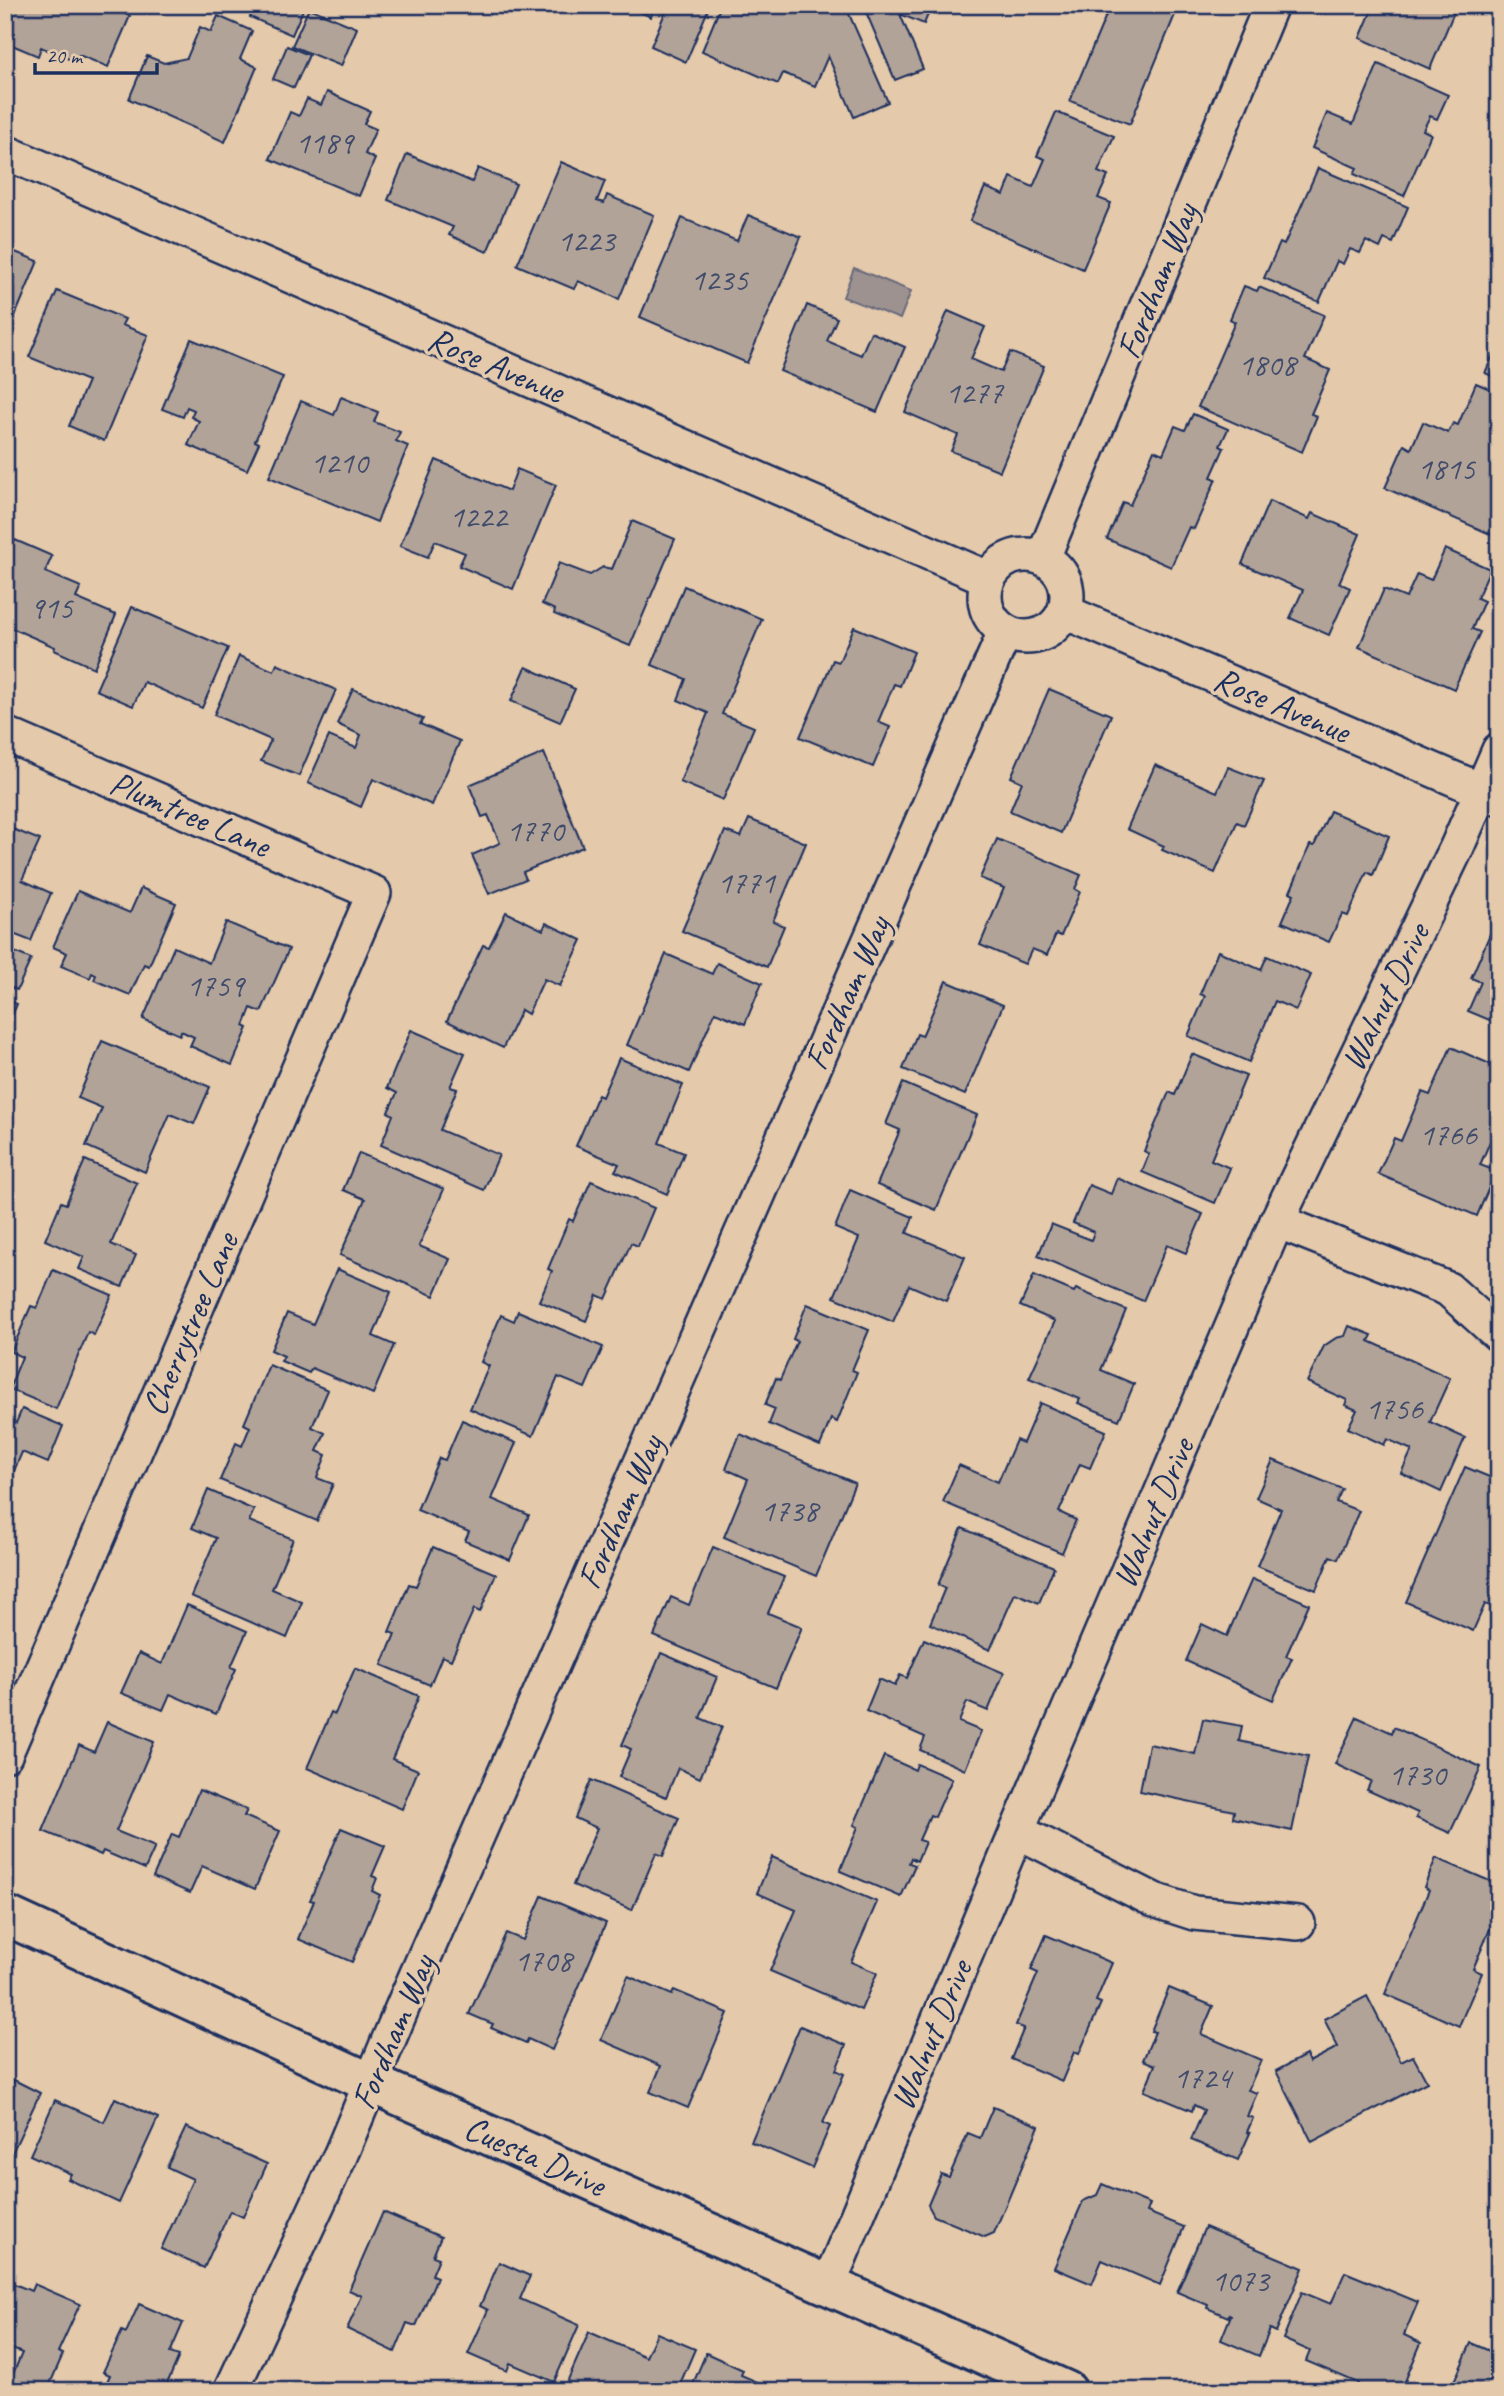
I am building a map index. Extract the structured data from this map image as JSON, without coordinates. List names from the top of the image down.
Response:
{
  "streets": {
    "street": [
      "Fordham Way",
      "Rose Avenue",
      "Plumtree Lane",
      "Walnut Drive",
      "Cherrytree Lane",
      "Cuesta Drive"
    ]
  },
  "crossings": [
    ["Fordham Way", "Rose Avenue"],
    ["Fordham Way", "Cuesta Drive"],
    ["Rose Avenue", "Walnut Drive"],
    ["Plumtree Lane", "Cherrytree Lane"],
    ["Walnut Drive", "Cuesta Drive"]
  ],
  "house_numbers": [
    "1189",
    "1223",
    "1235",
    "1808",
    "1277",
    "1210",
    "1815",
    "1222",
    "915",
    "1770",
    "1771",
    "1759",
    "1766",
    "1756",
    "1738",
    "1730",
    "1708",
    "1724",
    "1073"
  ],
  "scale_bar": "20 m"
}
